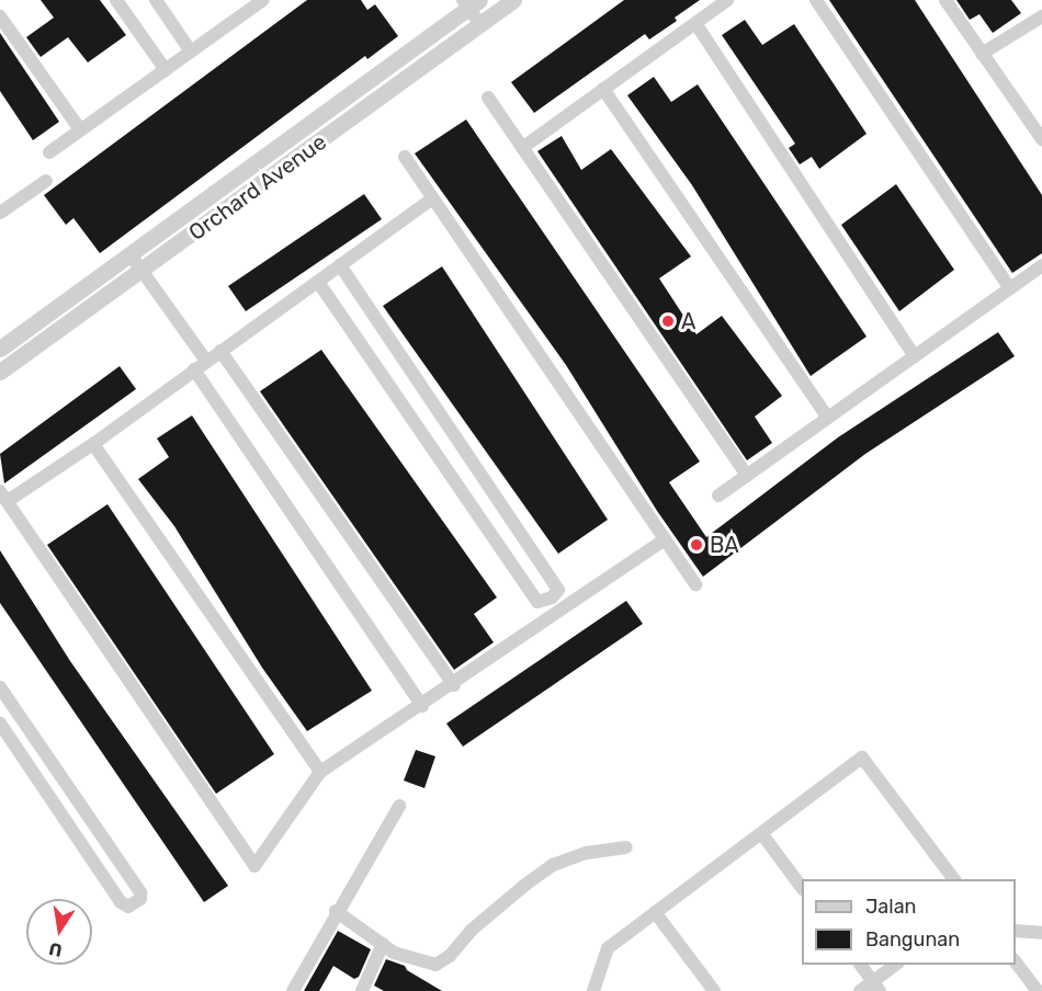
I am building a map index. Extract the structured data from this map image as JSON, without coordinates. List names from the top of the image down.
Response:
{
  "streets": {
    "street": ["Orchard Avenue"]
  },
  "places": ["A", "BA"],
  "legend": ["Jalan", "Bangunan"],
  "north": "bottom"
}
